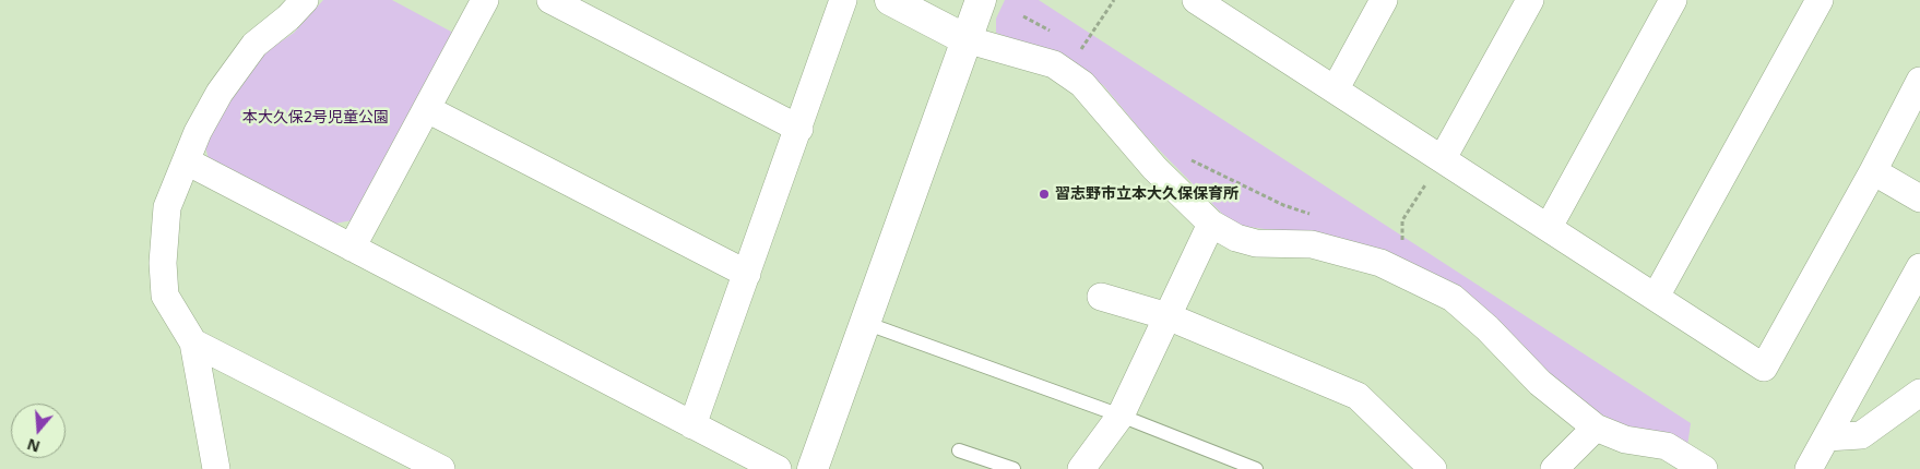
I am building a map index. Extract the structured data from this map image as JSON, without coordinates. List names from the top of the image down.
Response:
{
  "parks": ["本大久保2号児童公園"],
  "places": ["習志野市立本大久保保育所"],
  "north": "bottom"
}
